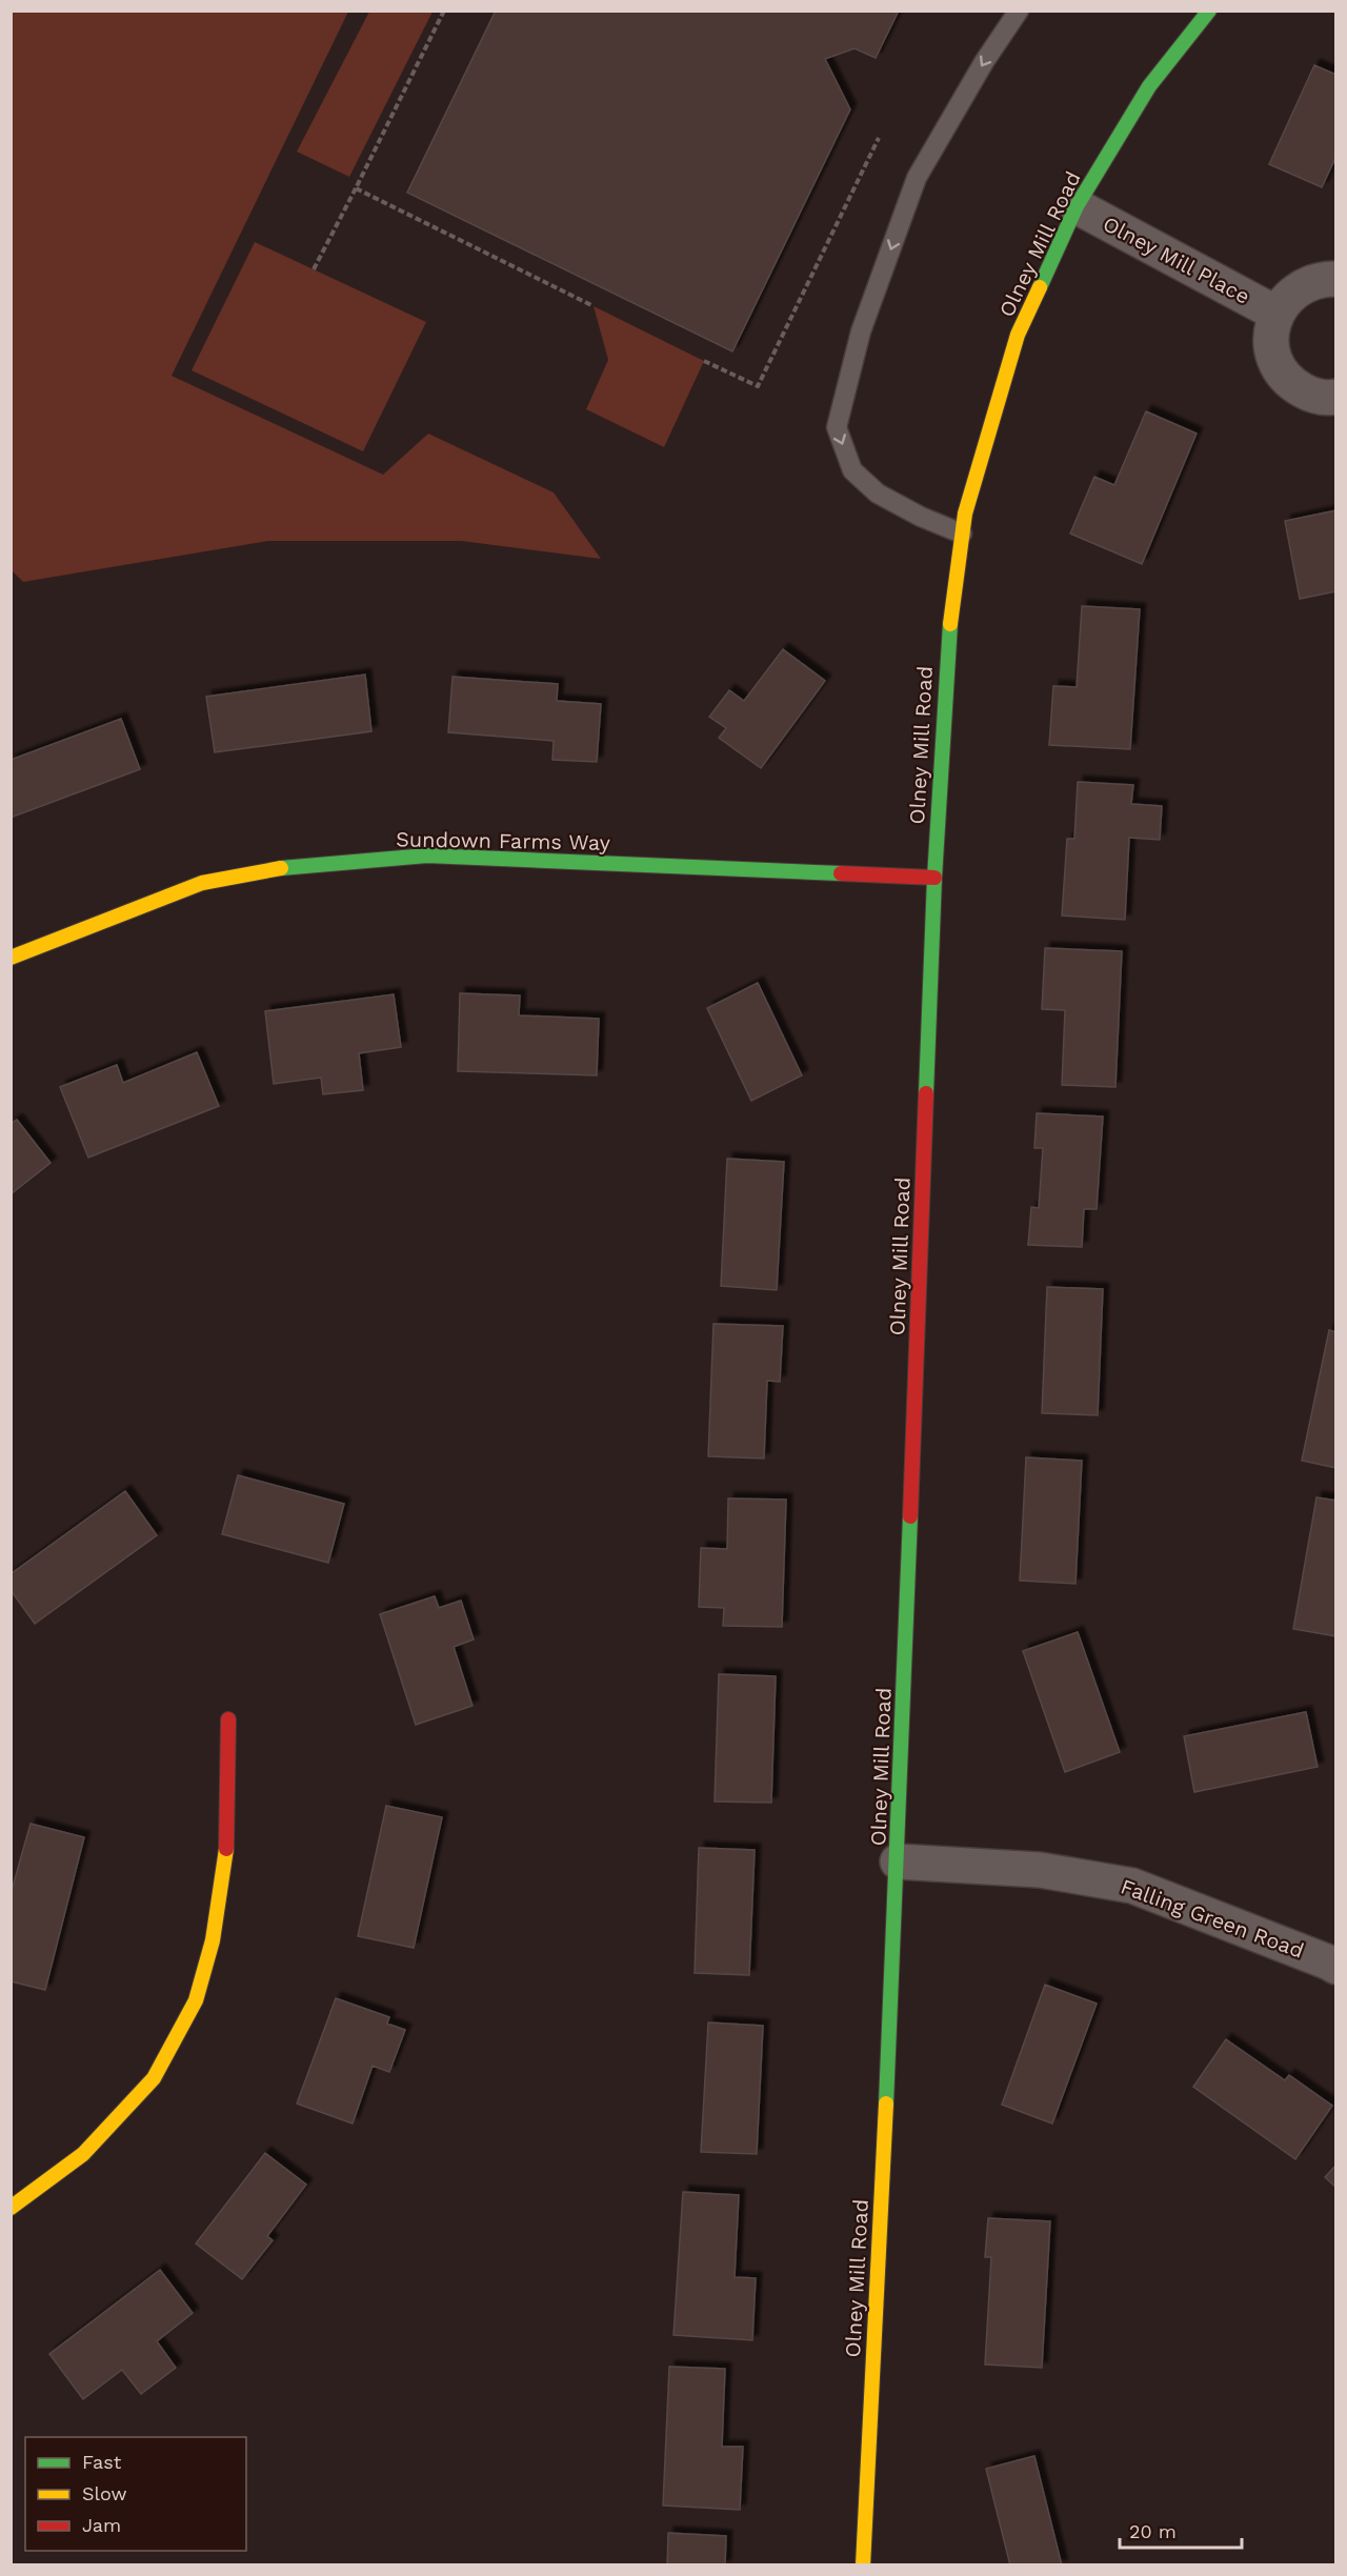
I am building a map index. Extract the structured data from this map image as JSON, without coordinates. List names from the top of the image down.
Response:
{
  "streets": {
    "street": [
      "Olney Mill Road",
      "Olney Mill Place",
      "Sundown Farms Way",
      "Falling Green Road"
    ]
  },
  "crossings": [
    ["Olney Mill Road", "Olney Mill Place"],
    ["Olney Mill Road", "Sundown Farms Way"],
    ["Olney Mill Road", "Falling Green Road"]
  ],
  "legend": ["Fast", "Slow", "Jam"],
  "scale_bar": "20 m"
}
